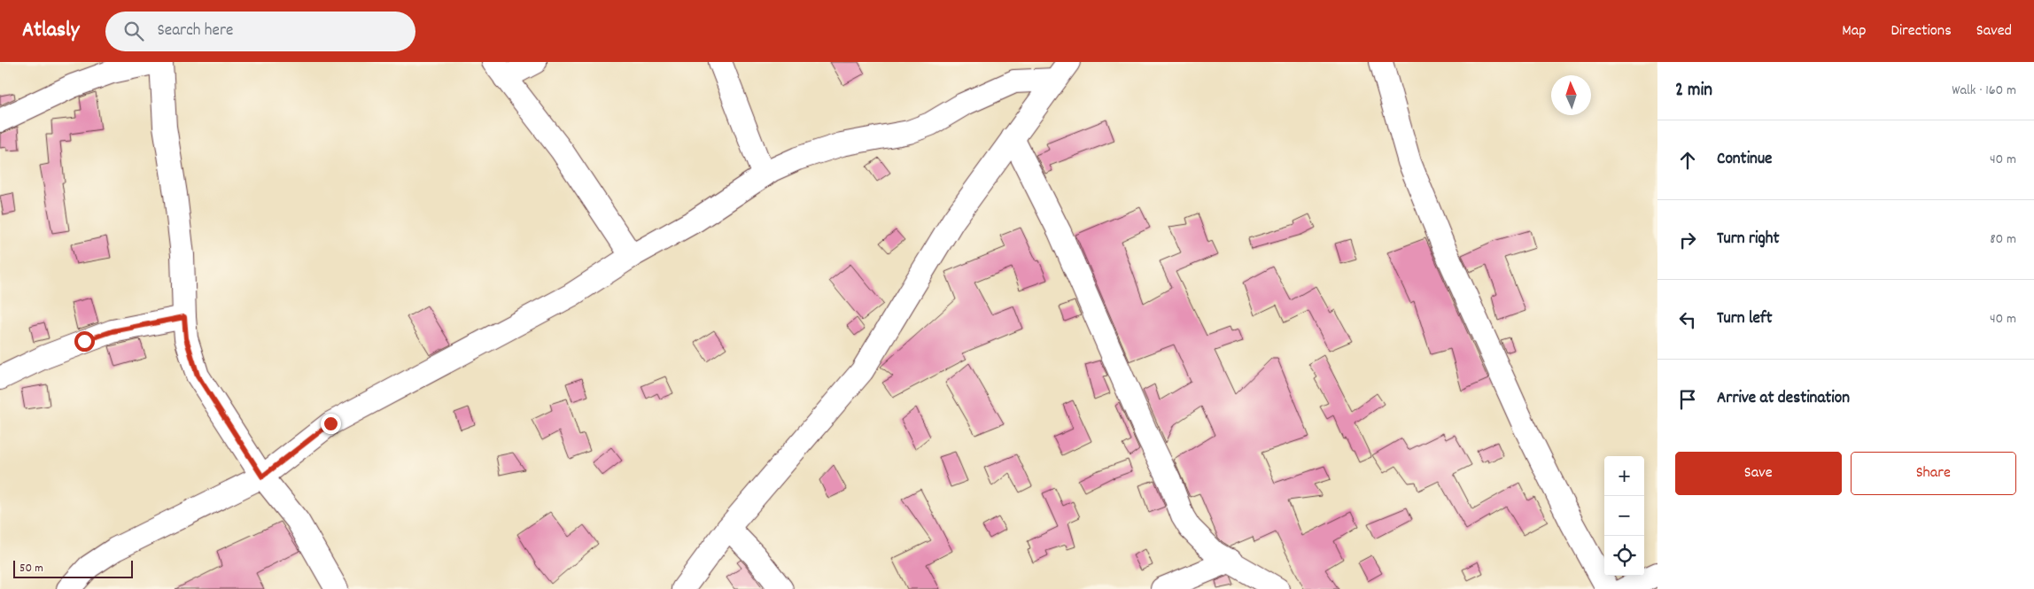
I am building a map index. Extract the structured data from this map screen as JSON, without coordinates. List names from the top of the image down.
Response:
{
  "scale_bar": "50 m",
  "north": "top",
  "page": {
    "header": "Atlasly",
    "search": "Search here",
    "nav": ["Map", "Directions", "Saved"],
    "heading": ["2 min", "Walk · 160 m"],
    "list": [
      ["Continue", "40 m"],
      ["Turn right", "80 m"],
      ["Turn left", "40 m"],
      "Arrive at destination"
    ],
    "buttons": ["Save", "Share"],
    "map_buttons": ["+", "−"],
    "scale": "50 m"
  }
}
